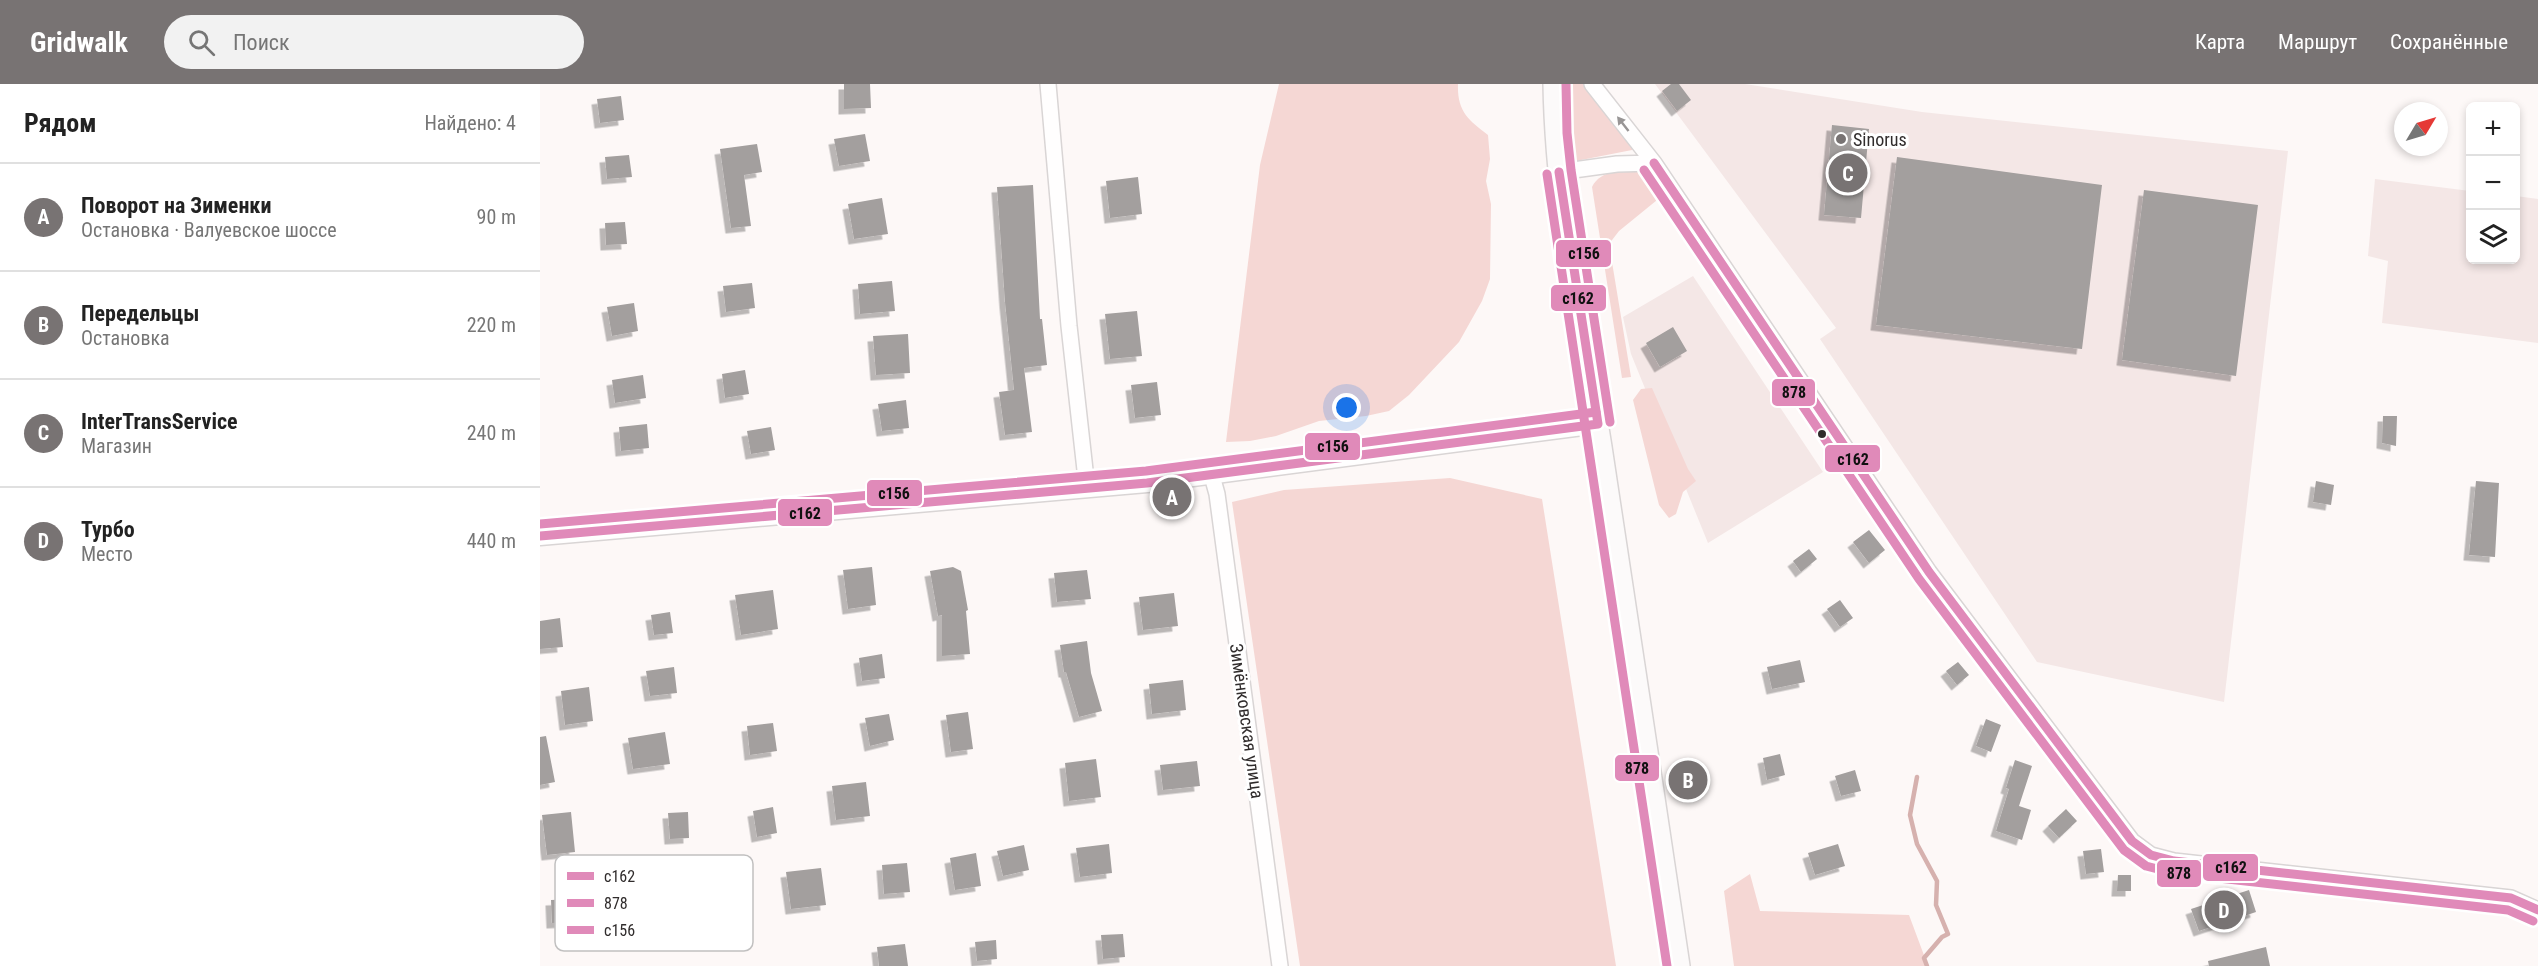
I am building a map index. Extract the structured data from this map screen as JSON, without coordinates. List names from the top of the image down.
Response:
{
  "streets": {
    "street": ["Зимёнковская улица"]
  },
  "places": ["Sinorus"],
  "lines": ["transit line с156", "transit line с162", "transit line 878"],
  "legend": ["с162", "878", "с156"],
  "north": "top right",
  "page": {
    "header": "Gridwalk",
    "search": "Поиск",
    "nav": ["Карта", "Маршрут", "Сохранённые"],
    "heading": ["Рядом", "Найдено: 4"],
    "map_buttons": ["+", "−"],
    "pins": [
      "C",
      "A",
      "B",
      "D"
    ],
    "list": [
      {
        "mark": "A",
        "name": "Поворот на Зименки",
        "note": "Остановка · Валуевское шоссе",
        "value": "90 m"
      },
      {
        "mark": "B",
        "name": "Передельцы",
        "note": "Остановка",
        "value": "220 m"
      },
      {
        "mark": "C",
        "name": "InterTransService",
        "note": "Магазин",
        "value": "240 m"
      },
      {
        "mark": "D",
        "name": "Турбо",
        "note": "Место",
        "value": "440 m"
      }
    ]
  }
}
